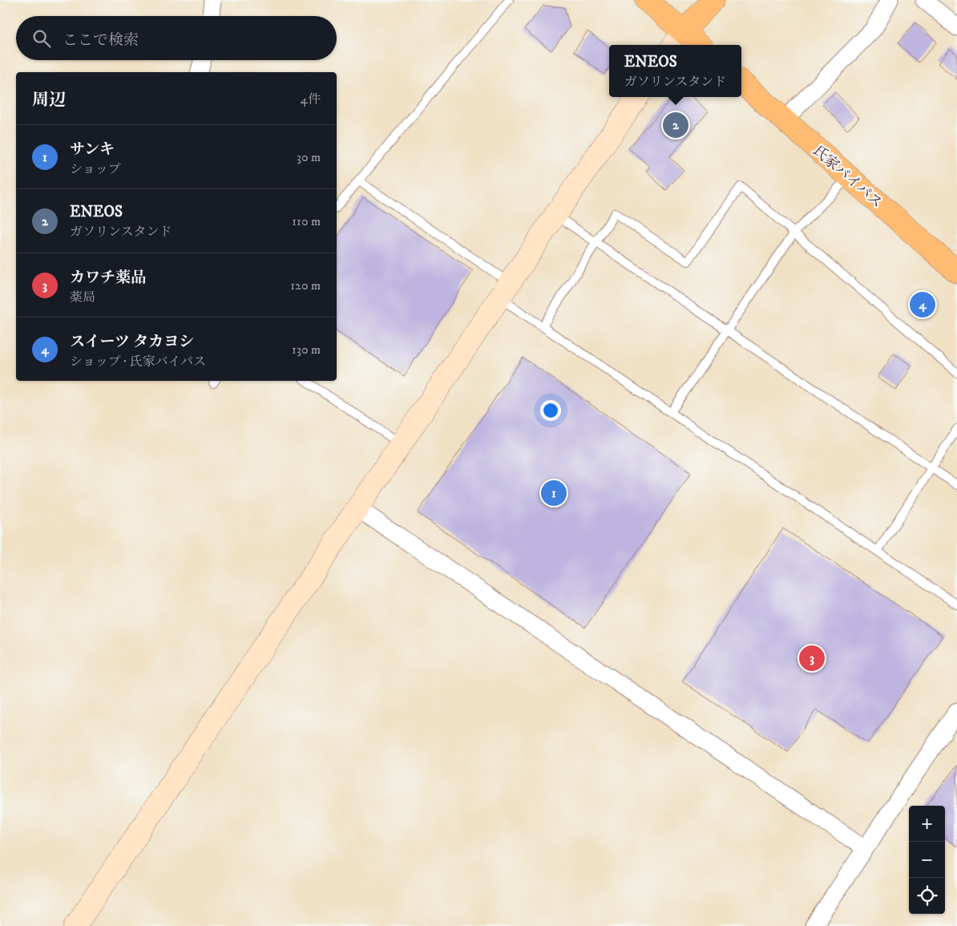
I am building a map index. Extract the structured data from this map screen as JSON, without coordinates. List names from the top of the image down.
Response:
{
  "streets": {
    "main road": ["氏家バイパス"]
  },
  "page": {
    "search": "ここで検索",
    "popup": ["ENEOS", "ガソリンスタンド"],
    "heading": ["周辺", "4件"],
    "pins": [
      "2",
      "4",
      "1",
      "3"
    ],
    "list": [
      {
        "mark": "1",
        "name": "サンキ",
        "note": "ショップ",
        "value": "30 m"
      },
      {
        "mark": "2",
        "name": "ENEOS",
        "note": "ガソリンスタンド",
        "value": "110 m"
      },
      {
        "mark": "3",
        "name": "カワチ薬品",
        "note": "薬局",
        "value": "120 m"
      },
      {
        "mark": "4",
        "name": "スイーツ タカヨシ",
        "note": "ショップ · 氏家バイパス",
        "value": "130 m"
      }
    ],
    "map_buttons": ["+", "−"]
  }
}
